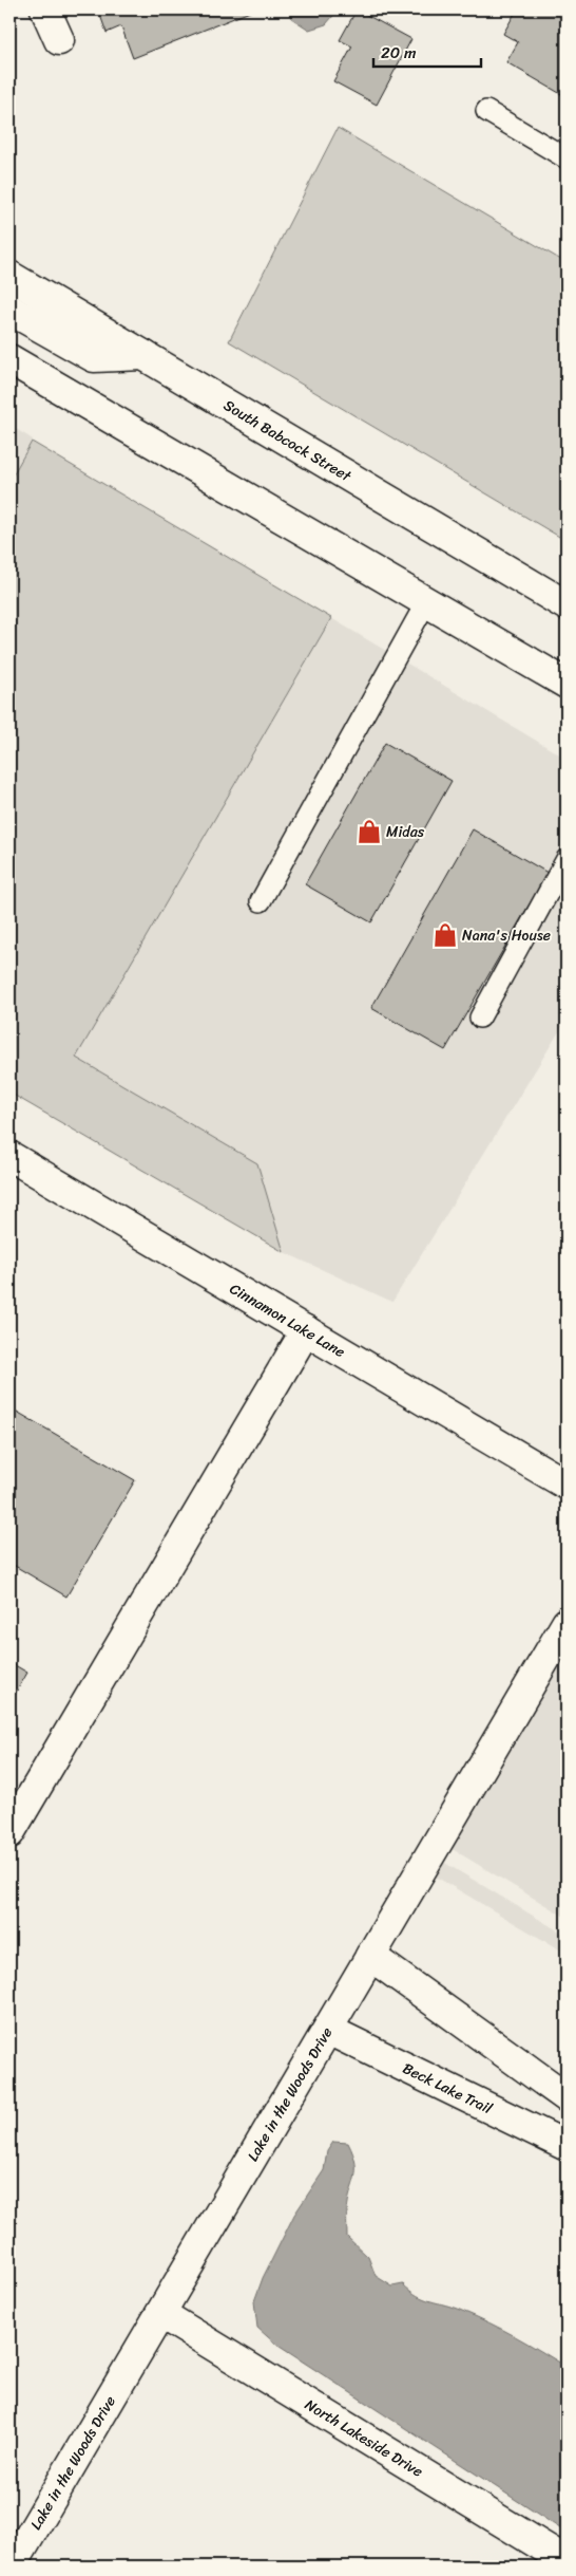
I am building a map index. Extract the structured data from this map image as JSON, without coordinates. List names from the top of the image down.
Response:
{
  "streets": {
    "street": [
      "South Babcock Street",
      "Cinnamon Lake Lane",
      "Beck Lake Trail",
      "Lake in the Woods Drive",
      "North Lakeside Drive"
    ]
  },
  "crossings": [
    ["Beck Lake Trail", "Lake in the Woods Drive"],
    ["Lake in the Woods Drive", "North Lakeside Drive"]
  ],
  "places": {
    "shop": ["Midas", "Nana's House"]
  },
  "scale_bar": "20 m"
}
